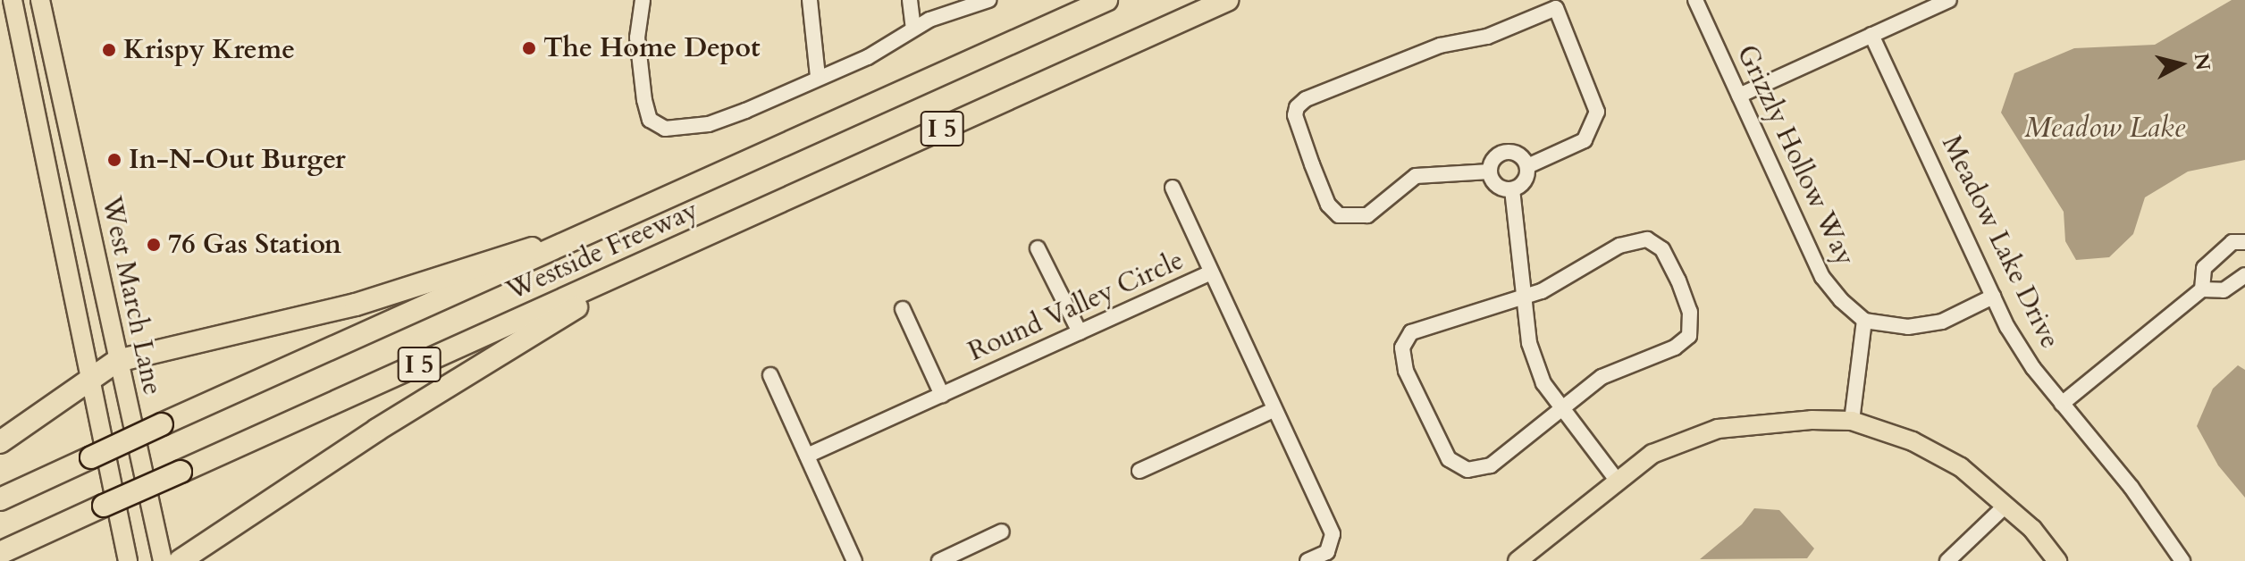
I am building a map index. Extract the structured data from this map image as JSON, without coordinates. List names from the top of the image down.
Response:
{
  "streets": {
    "highway": ["I 5", "Westside Freeway"],
    "main road": ["West March Lane"],
    "street": ["Grizzly Hollow Way", "Meadow Lake Drive", "Round Valley Circle"]
  },
  "water": ["Meadow Lake"],
  "places": [
    "The Home Depot",
    "Krispy Kreme",
    "In-N-Out Burger",
    "76 Gas Station"
  ],
  "north": "right"
}
